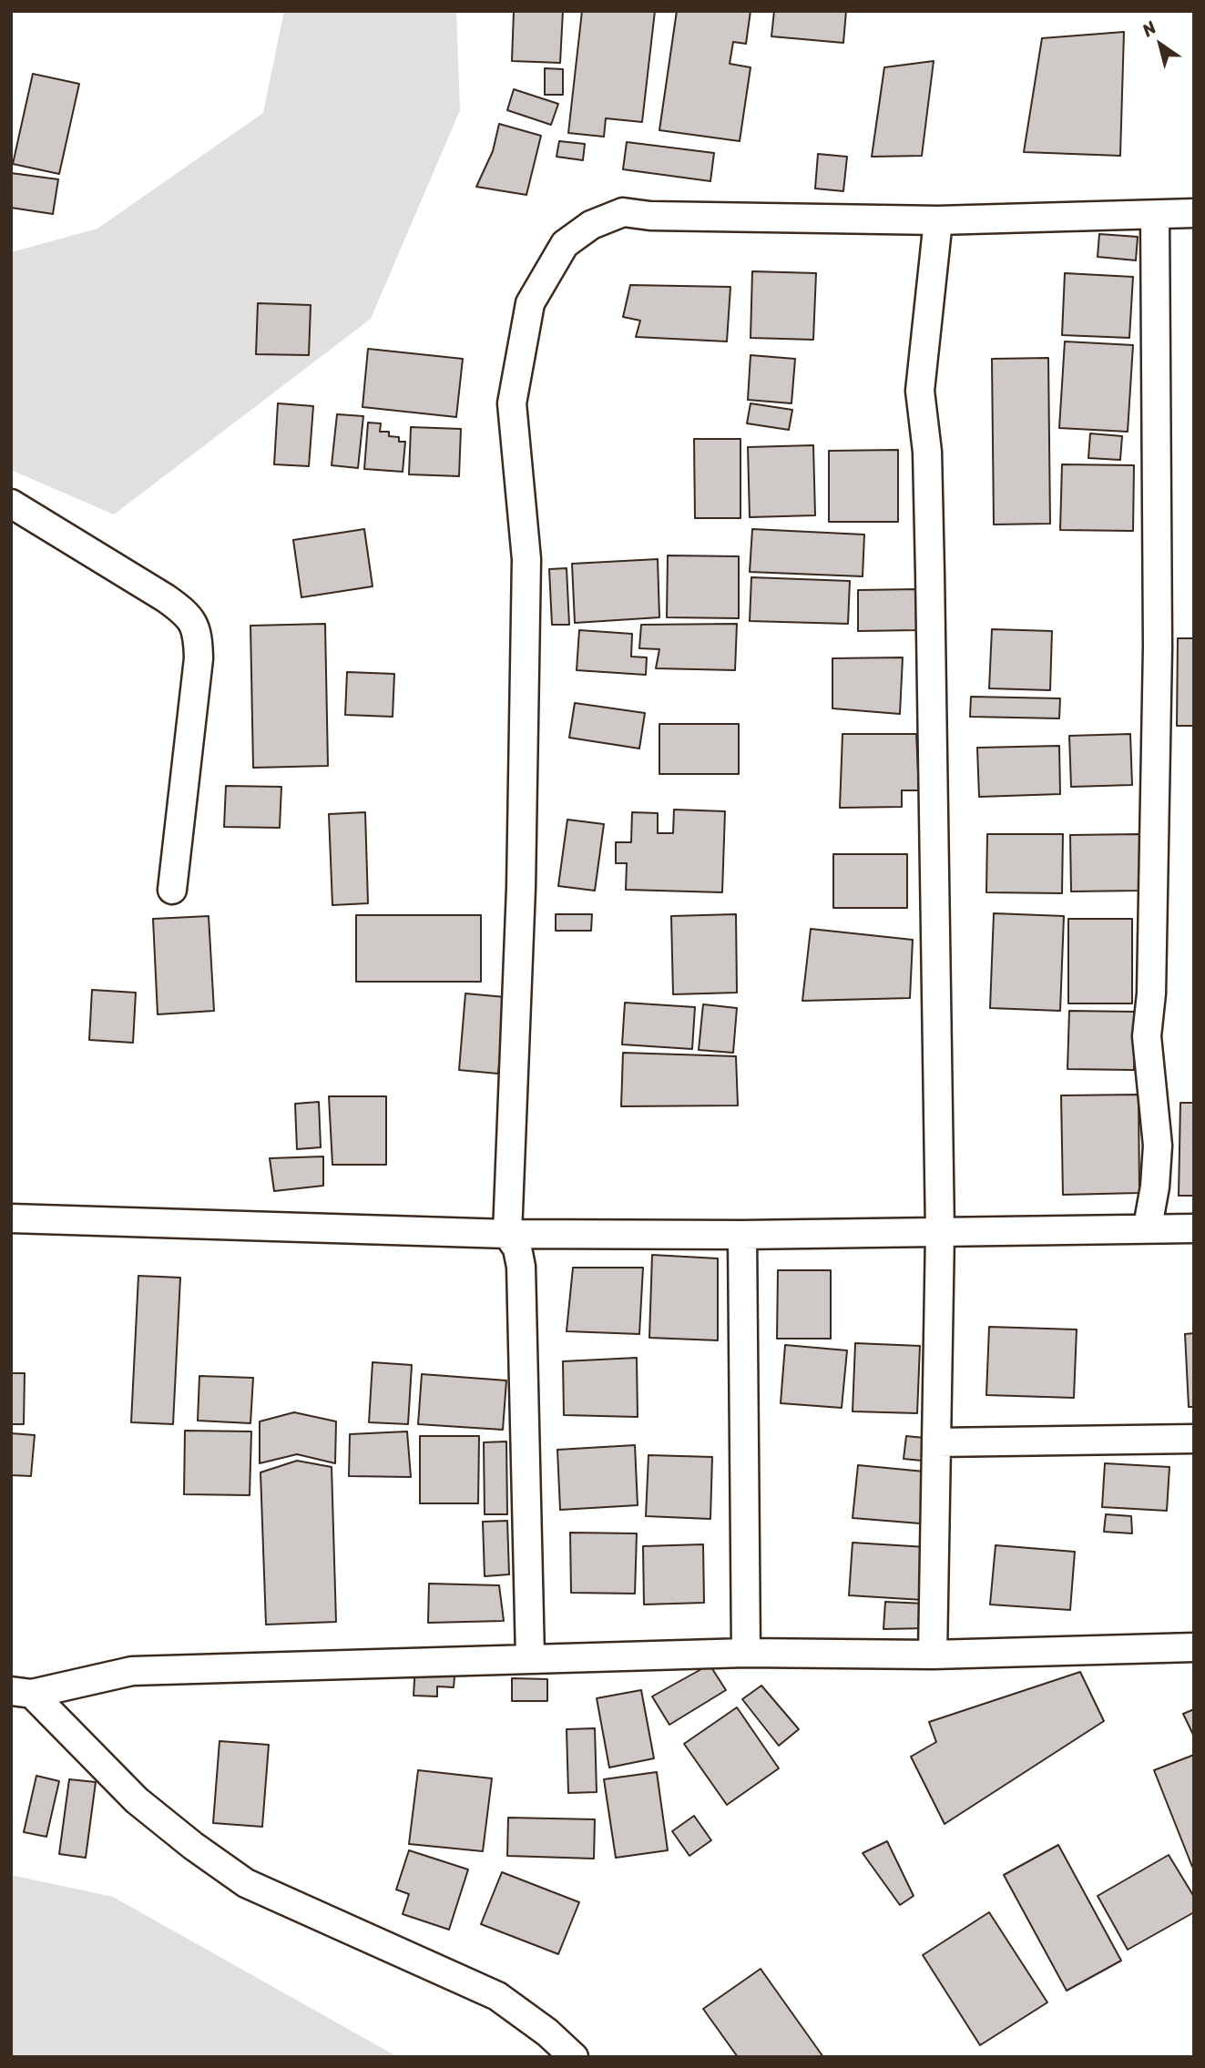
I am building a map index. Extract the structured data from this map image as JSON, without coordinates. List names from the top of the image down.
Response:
{
  "north": "top left"
}
